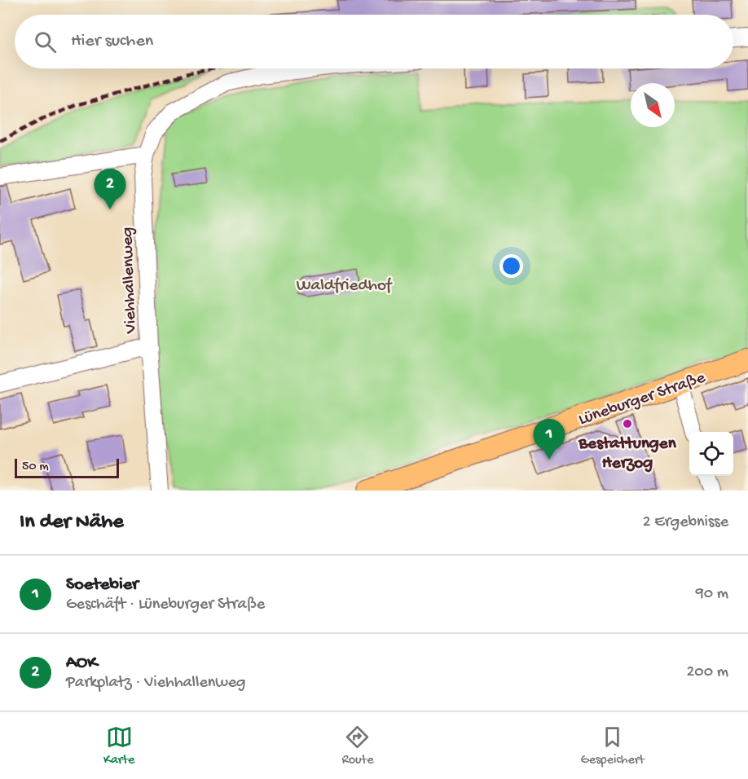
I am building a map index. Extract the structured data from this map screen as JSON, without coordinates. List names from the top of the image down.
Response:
{
  "streets": {
    "main road": ["Lüneburger Straße"],
    "street": ["Viehhallenweg"]
  },
  "parks": ["Waldfriedhof"],
  "places": ["Bestattungen Herzog"],
  "scale_bar": "50 m",
  "north": "bottom right",
  "page": {
    "search": "Hier suchen",
    "pins": ["2", "1"],
    "scale": "50 m",
    "heading": ["In der Nähe", "2 Ergebnisse"],
    "list": [
      {
        "mark": "1",
        "name": "Soetebier",
        "note": "Geschäft · Lüneburger Straße",
        "value": "90 m"
      },
      {
        "mark": "2",
        "name": "AOK",
        "note": "Parkplatz · Viehhallenweg",
        "value": "200 m"
      }
    ],
    "nav": ["Karte", "Route", "Gespeichert"]
  }
}
